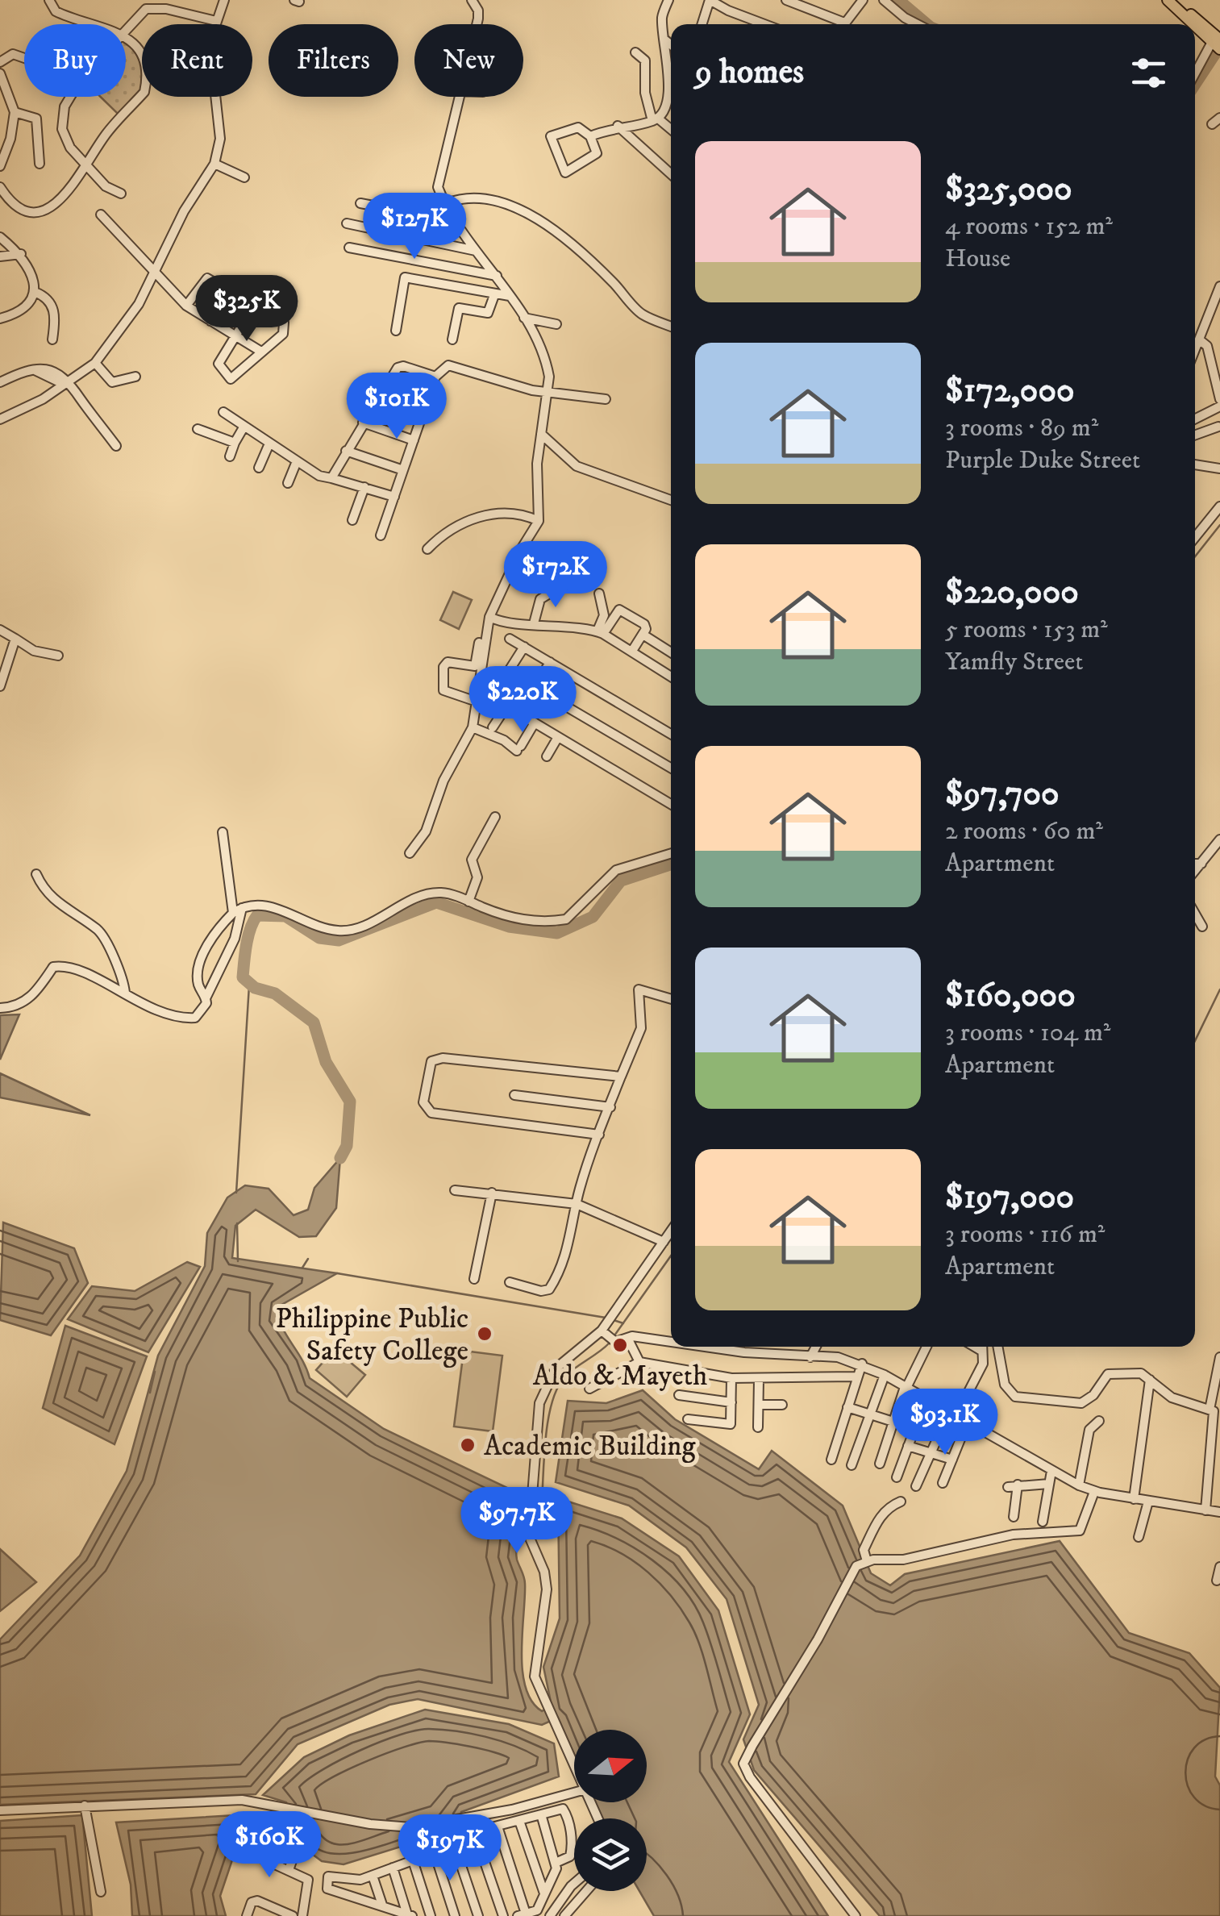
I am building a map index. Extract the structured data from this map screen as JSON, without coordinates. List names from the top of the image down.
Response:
{
  "places": ["Philippine Public Safety College", "Aldo & Mayeth", "Academic Building"],
  "north": "right",
  "page": {
    "chip": [
      "Buy",
      "Rent",
      "Filters",
      "New"
    ],
    "heading": "9 homes",
    "list": [
      {
        "name": "$325,000",
        "note": "4 rooms · 152 m² · House"
      },
      {
        "name": "$172,000",
        "note": "3 rooms · 89 m² · Purple Duke Street"
      },
      {
        "name": "$220,000",
        "note": "5 rooms · 153 m² · Yamfly Street"
      },
      {
        "name": "$97,700",
        "note": "2 rooms · 60 m² · Apartment"
      },
      {
        "name": "$160,000",
        "note": "3 rooms · 104 m² · Apartment"
      },
      {
        "name": "$197,000",
        "note": "3 rooms · 116 m² · Apartment"
      }
    ],
    "price": [
      "$127K",
      "$325K",
      "$101K",
      "$172K",
      "$220K",
      "$93.1K",
      "$97.7K",
      "$160K",
      "$197K"
    ]
  }
}
